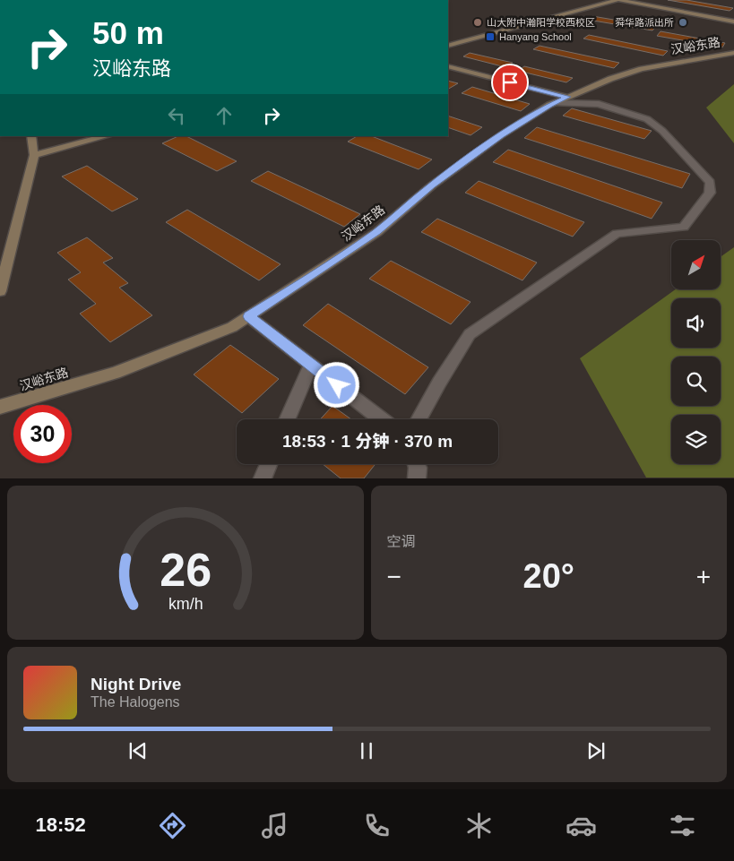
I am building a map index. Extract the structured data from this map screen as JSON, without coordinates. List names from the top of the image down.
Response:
{
  "streets": {
    "street": ["汉峪东路"]
  },
  "places": {
    "other": ["山大附中瀚阳学校西校区", "舜华路派出所"],
    "transit": ["Hanyang School"]
  },
  "north": "top right",
  "page": {
    "turn": ["50 m", "汉峪东路"],
    "limit": "30",
    "trip": "18:53 · 1 分钟 · 370 m",
    "tile": "空调",
    "heat": ["−", "20°", "+"],
    "song": ["Night Drive", "The Halogens"],
    "tabs": "18:52",
    "gauge": ["26", "km/h"]
  }
}
